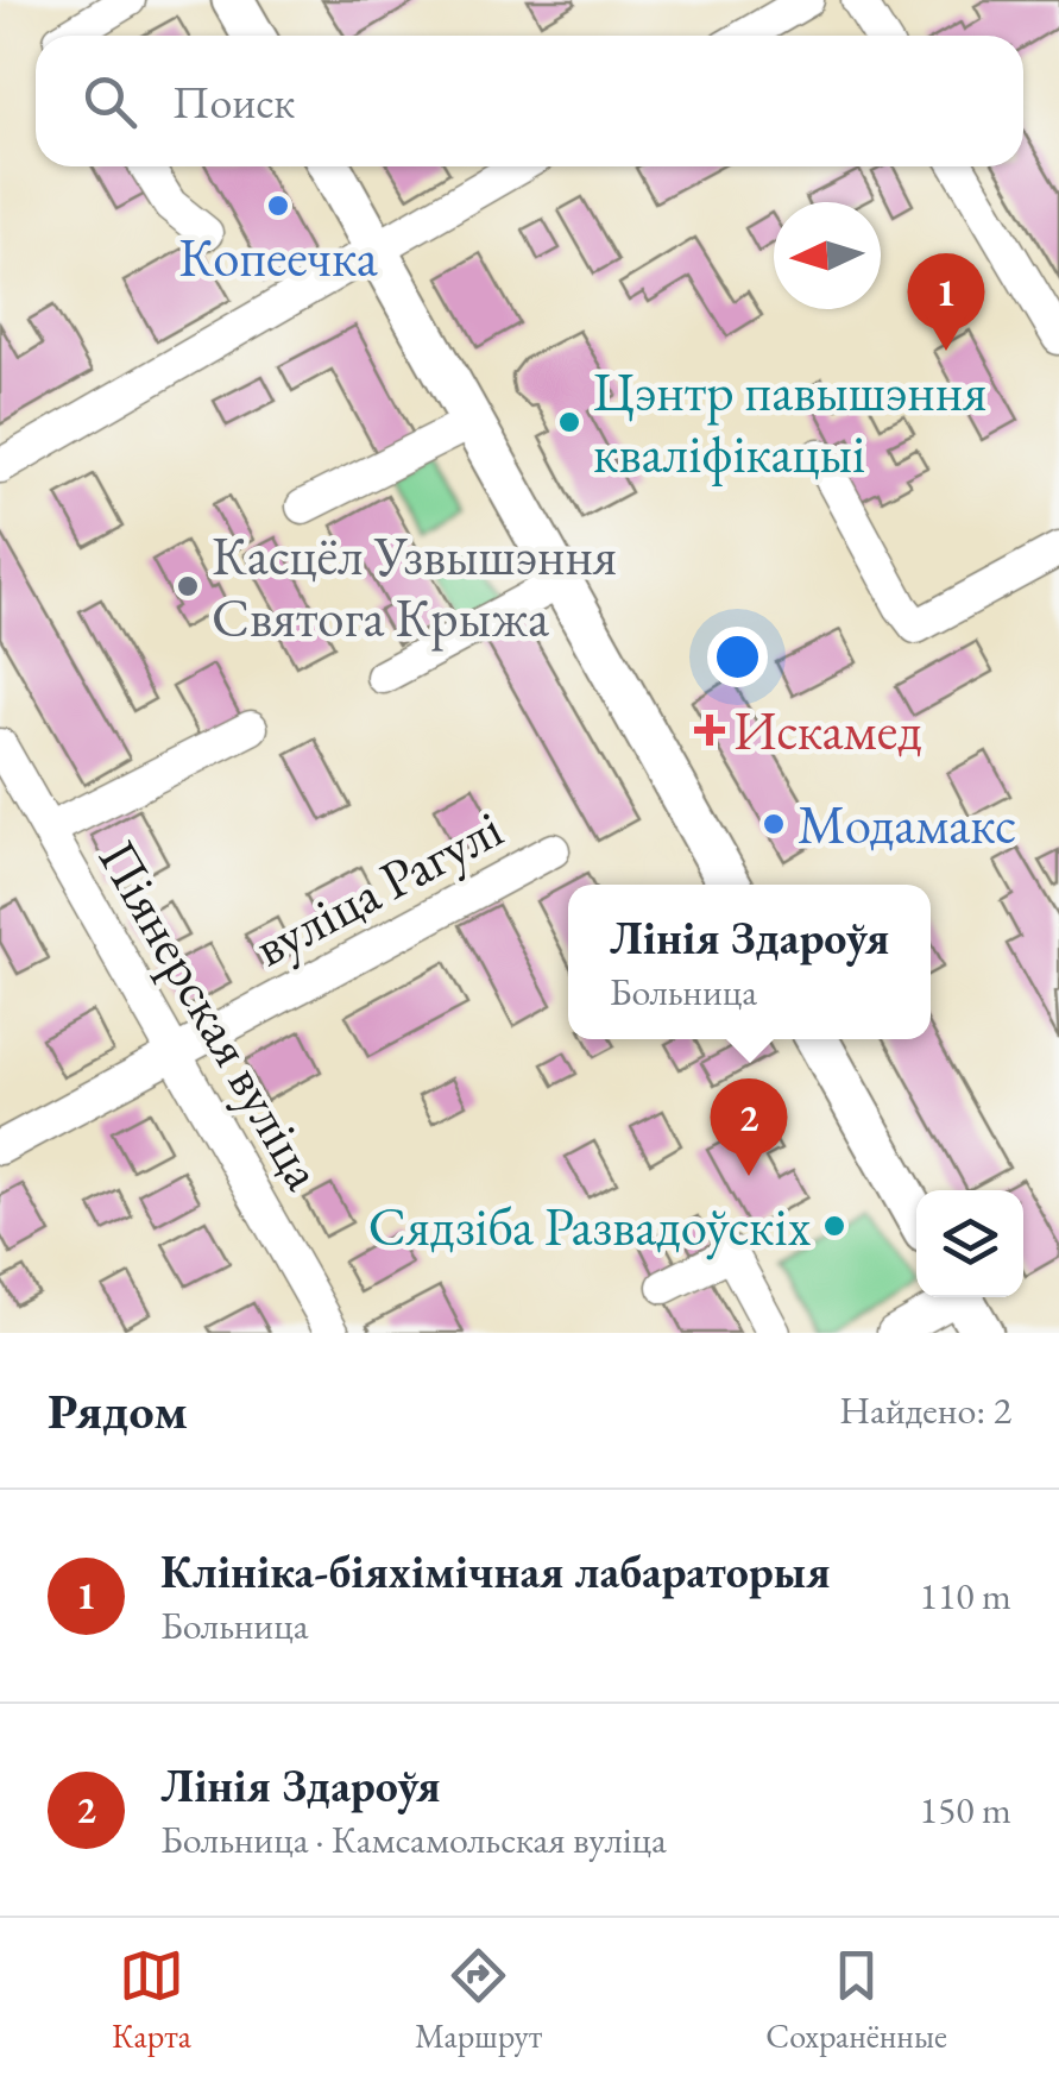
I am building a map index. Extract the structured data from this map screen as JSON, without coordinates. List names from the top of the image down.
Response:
{
  "streets": {
    "street": ["вуліца Рагулі", "Піянерская вуліца"]
  },
  "crossings": [
    ["вуліца Рагулі", "Піянерская вуліца"]
  ],
  "places": {
    "other": [
      "Копеечка",
      "Цэнтр павышэння кваліфікацыі",
      "Касцёл Узвышэння Святога Крыжа",
      "Модамакс",
      "Сядзіба Развадоўскіх"
    ],
    "health": ["Искамед"]
  },
  "north": "left",
  "page": {
    "search": "Поиск",
    "pins": ["1", "2"],
    "popup": ["Лінія Здароўя", "Больница"],
    "heading": ["Рядом", "Найдено: 2"],
    "list": [
      {
        "mark": "1",
        "name": "Клініка-біяхімічная лабараторыя",
        "note": "Больница",
        "value": "110 m"
      },
      {
        "mark": "2",
        "name": "Лінія Здароўя",
        "note": "Больница · Камсамольская вуліца",
        "value": "150 m"
      }
    ],
    "nav": ["Карта", "Маршрут", "Сохранённые"]
  }
}
